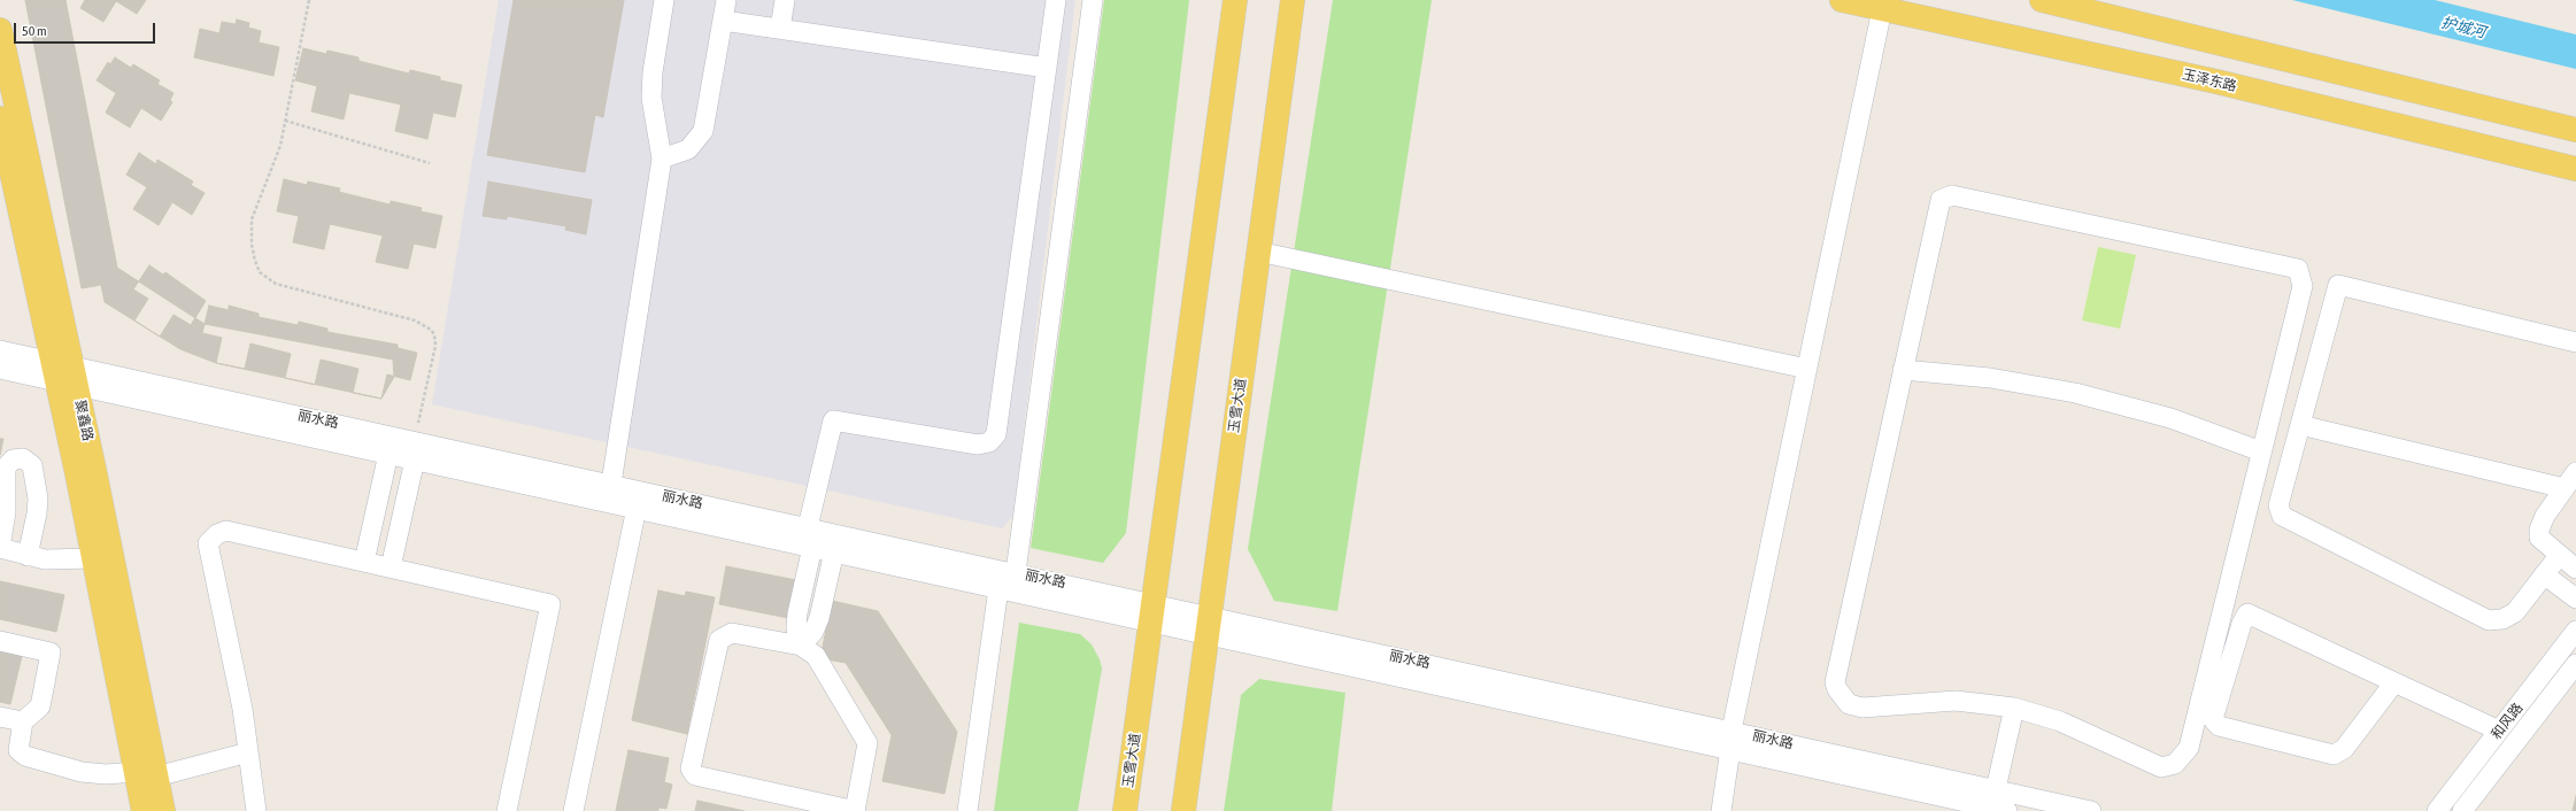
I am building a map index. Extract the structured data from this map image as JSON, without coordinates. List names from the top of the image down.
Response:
{
  "streets": {
    "main road": ["玉泽东路", "玉雪大道", "聚鑫路"],
    "street": ["丽水路", "和风路"]
  },
  "crossings": [
    ["玉雪大道", "丽水路"],
    ["丽水路", "聚鑫路"]
  ],
  "water": ["护城河"],
  "scale_bar": "50 m"
}
